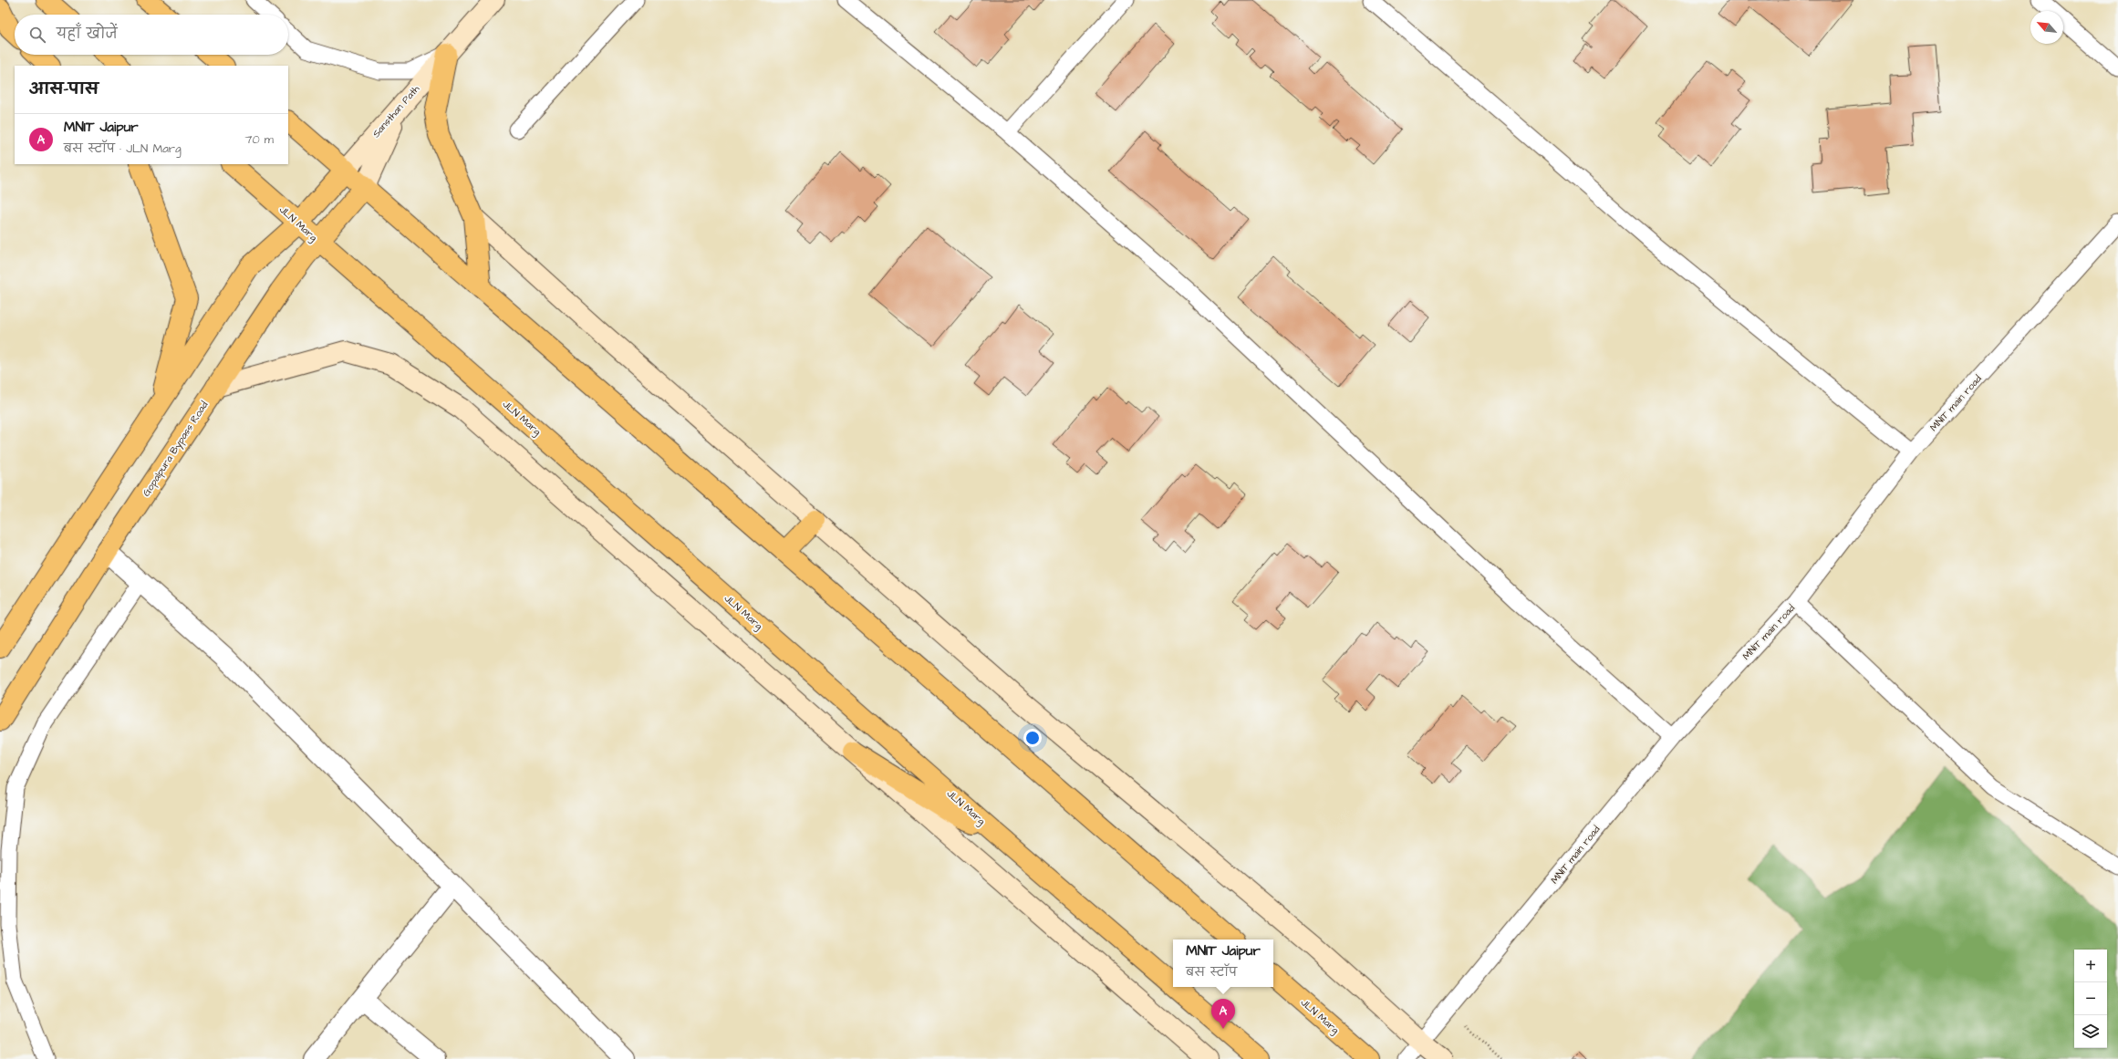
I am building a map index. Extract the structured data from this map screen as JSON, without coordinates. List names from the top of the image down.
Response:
{
  "streets": {
    "main road": ["Sansthan Path", "JLN Marg", "Gopalpura Bypass Road"],
    "lane": ["MNIT main road"]
  },
  "crossings": [
    ["Sansthan Path", "JLN Marg"],
    ["JLN Marg", "Gopalpura Bypass Road"]
  ],
  "north": "top left",
  "page": {
    "search": "यहाँ खोजें",
    "heading": "आस-पास",
    "list": [
      {
        "mark": "A",
        "name": "MNIT Jaipur",
        "note": "बस स्टॉप · JLN Marg",
        "value": "70 m"
      }
    ],
    "popup": ["MNIT Jaipur", "बस स्टॉप"],
    "map_buttons": ["+", "−"],
    "pins": "A"
  }
}
